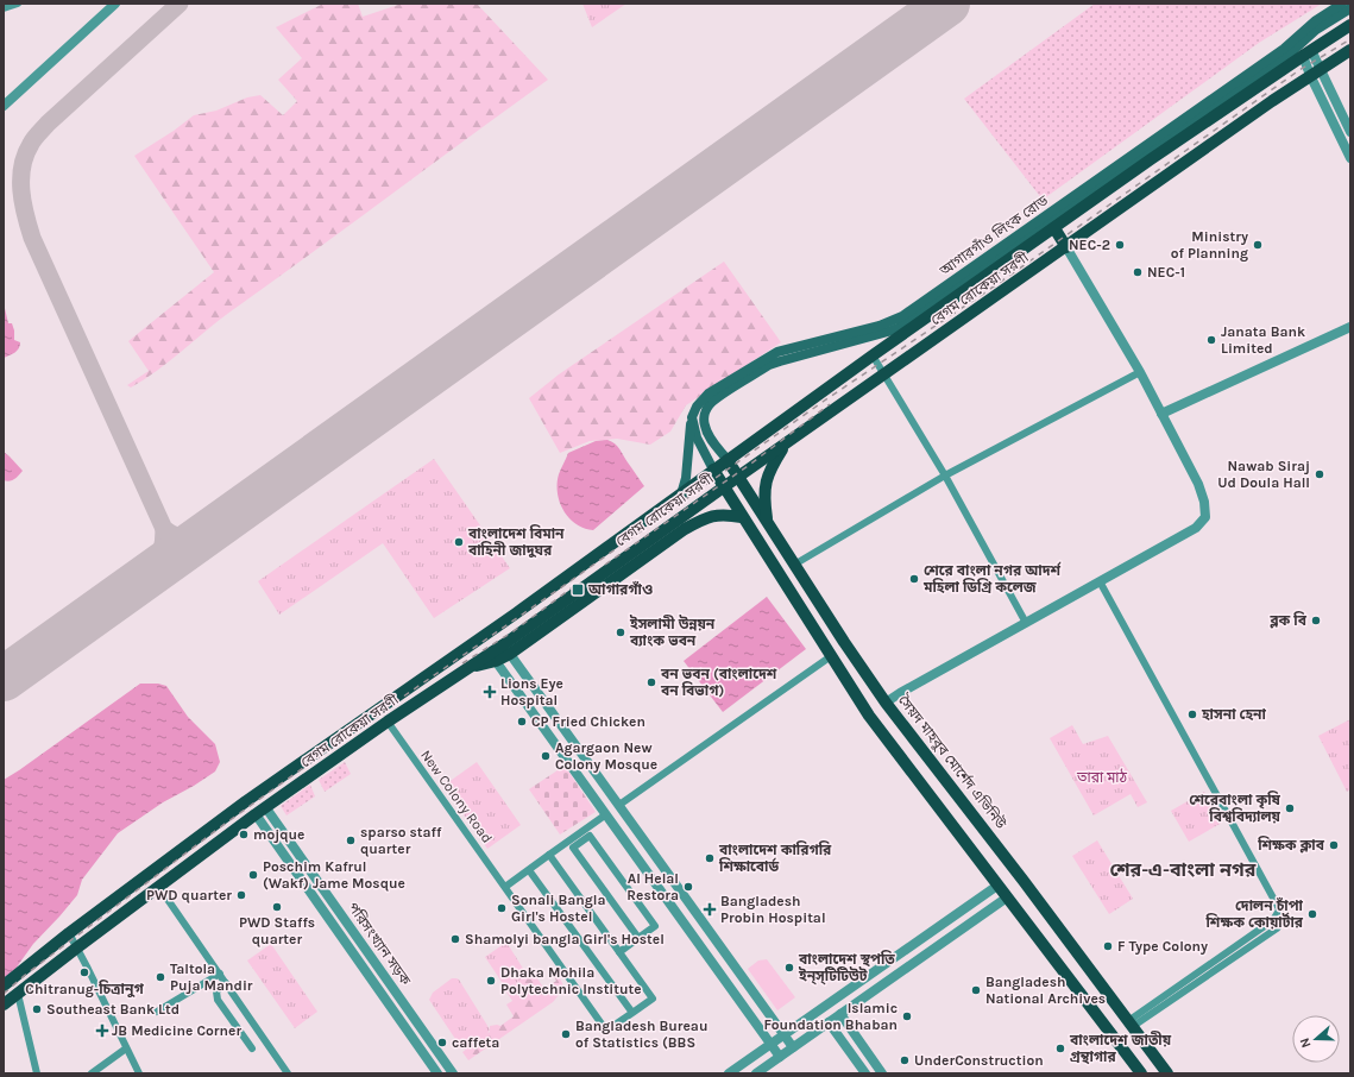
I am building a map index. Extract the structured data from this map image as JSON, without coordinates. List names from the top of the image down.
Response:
{
  "streets": {
    "main road": ["আগারগাঁও লিংক রোড", "বেগম রোকেয়া সরণী", "সৈয়দ মাহবুব মোর্শেদ এভিনিউ"],
    "street": ["New Colony Road", "পরিসংখ্যান সড়ক"]
  },
  "crossings": [
    ["আগারগাঁও লিংক রোড", "বেগম রোকেয়া সরণী"],
    ["আগারগাঁও লিংক রোড", "সৈয়দ মাহবুব মোর্শেদ এভিনিউ"],
    ["বেগম রোকেয়া সরণী", "সৈয়দ মাহবুব মোর্শেদ এভিনিউ"],
    ["বেগম রোকেয়া সরণী", "New Colony Road"],
    ["বেগম রোকেয়া সরণী", "পরিসংখ্যান সড়ক"]
  ],
  "districts": ["শের-এ-বাংলা নগর"],
  "parks": ["তারা মাঠ"],
  "places": {
    "other": [
      "NEC-2",
      "Ministry of Planning",
      "NEC-1",
      "Janata Bank Limited",
      "Nawab Siraj Ud Doula Hall",
      "বাংলাদেশ বিমান বাহিনী জাদুঘর",
      "শেরে বাংলা নগর আদর্শ মহিলা ডিগ্রি কলেজ",
      "ব্লক বি",
      "ইসলামী উন্নয়ন ব্যাংক ভবন",
      "বন ভবন (বাংলাদেশ বন বিভাগ)",
      "হাসনা হেনা",
      "CP Fried Chicken",
      "Agargaon New Colony Mosque",
      "শেরেবাংলা কৃষি বিশ্ববিদ্যালয়",
      "mojque",
      "sparso staff quarter",
      "শিক্ষক ক্লাব",
      "বাংলাদেশ কারিগরি শিক্ষাবোর্ড",
      "Poschim Kafrul (Wakf) Jame Mosque",
      "Al Helal Restora",
      "PWD quarter",
      "PWD Staffs quarter",
      "Sonali Bangla Girl's Hostel",
      "দোলন চাঁপা শিক্ষক কোয়ার্টার",
      "Shamolyi bangla Girl's Hostel",
      "F Type Colony",
      "বাংলাদেশ স্থপতি ইন্‌স্‌টিটিউট",
      "Chitranug-চিত্রানুগ",
      "Taltola Puja Mandir",
      "Dhaka Mohila Polytechnic Institute",
      "Bangladesh National Archives",
      "Southeast Bank Ltd",
      "Islamic Foundation Bhaban",
      "Bangladesh Bureau of Statistics (BBS",
      "caffeta",
      "বাংলাদেশ জাতীয় গ্রন্থাগার",
      "UnderConstruction"
    ],
    "transit": ["আগারগাঁও"],
    "health": ["Lions Eye Hospital", "Bangladesh Probin Hospital", "JB Medicine Corner"]
  },
  "north": "left"
}
